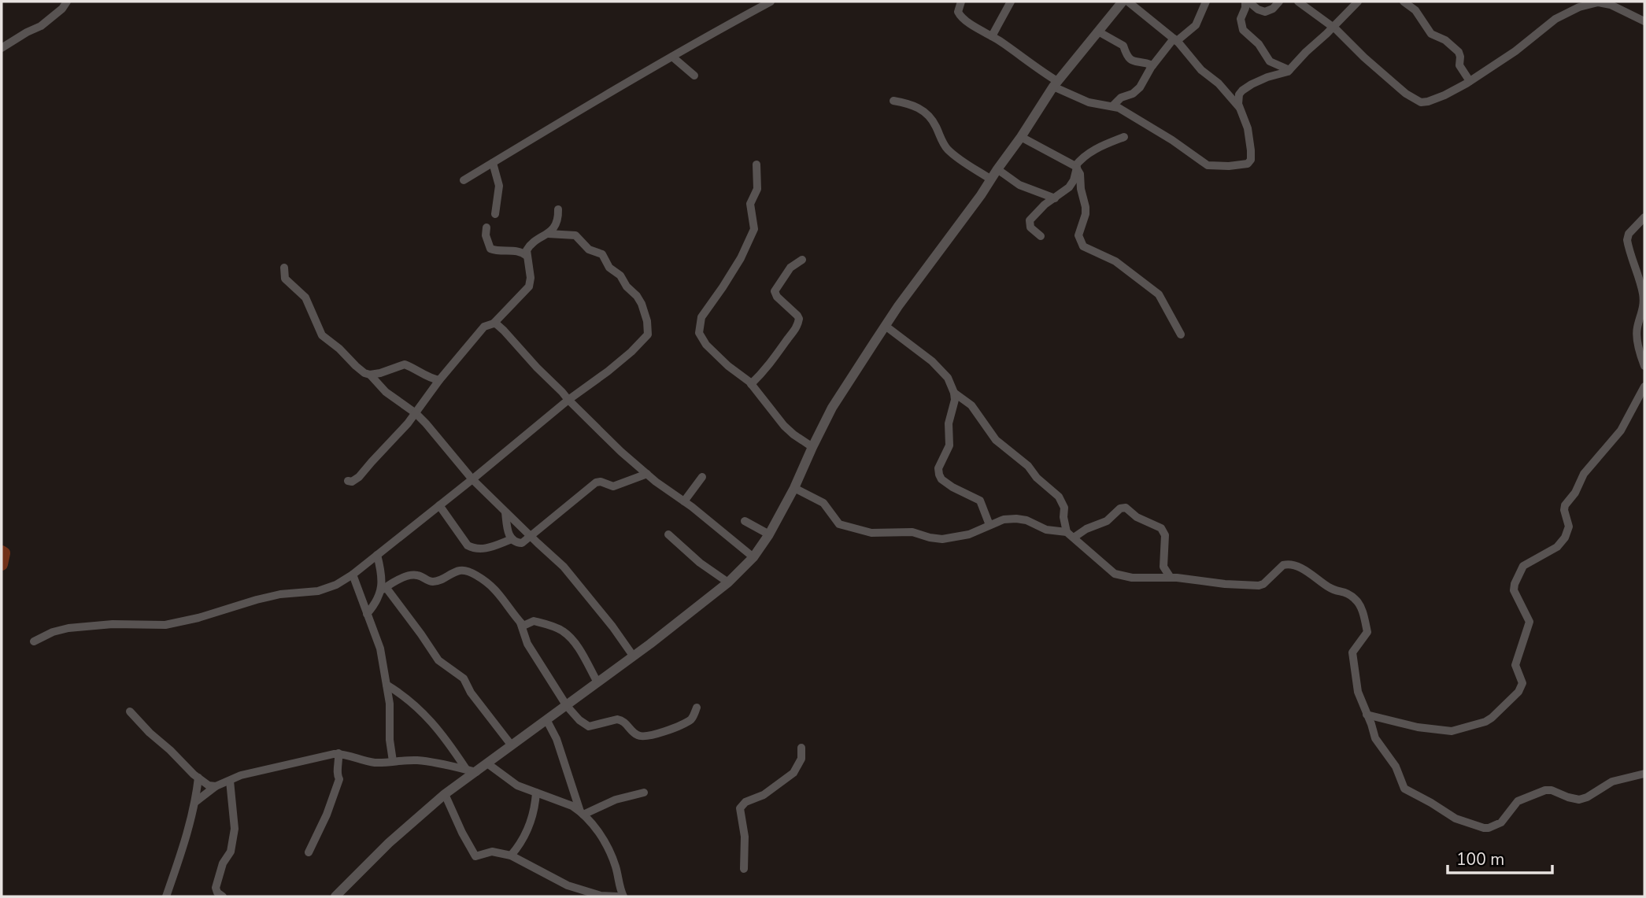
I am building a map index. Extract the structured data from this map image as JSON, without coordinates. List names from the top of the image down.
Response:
{
  "scale_bar": "100 m"
}
